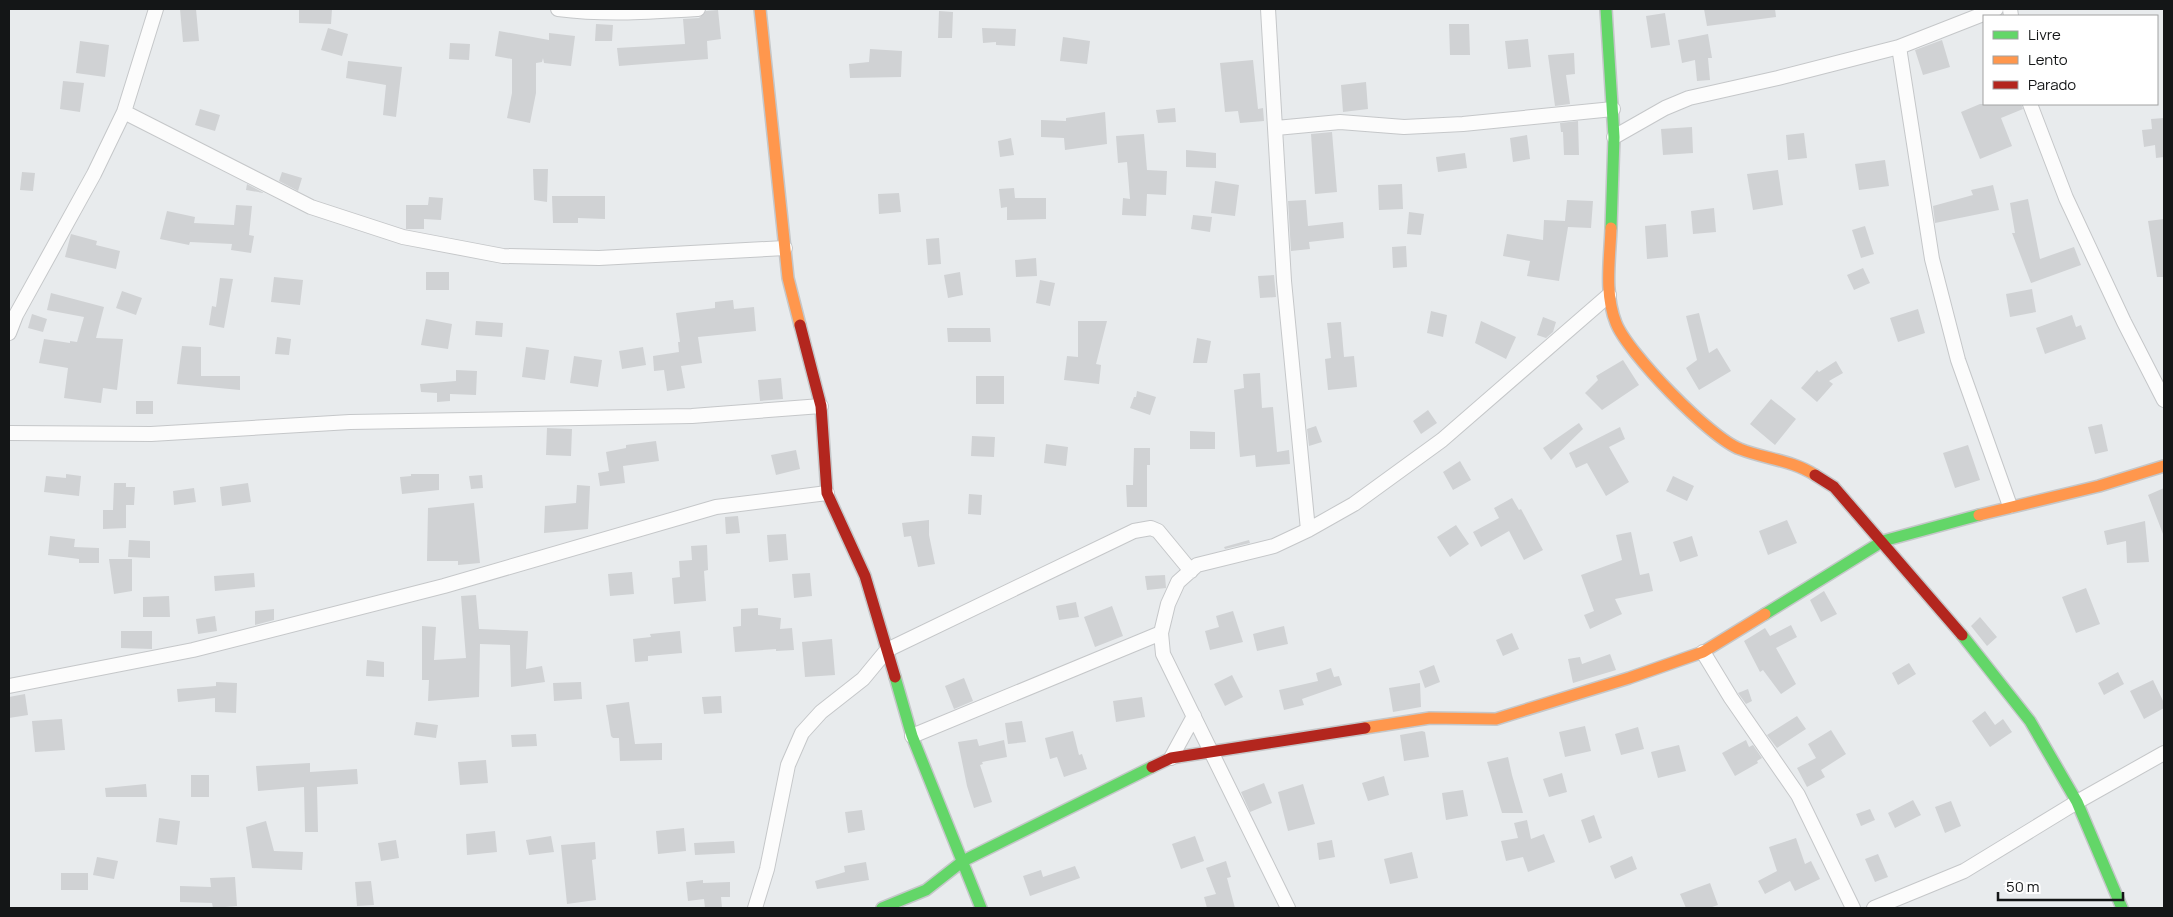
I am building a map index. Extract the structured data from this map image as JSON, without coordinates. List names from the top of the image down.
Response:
{
  "legend": ["Livre", "Lento", "Parado"],
  "scale_bar": "50 m"
}
